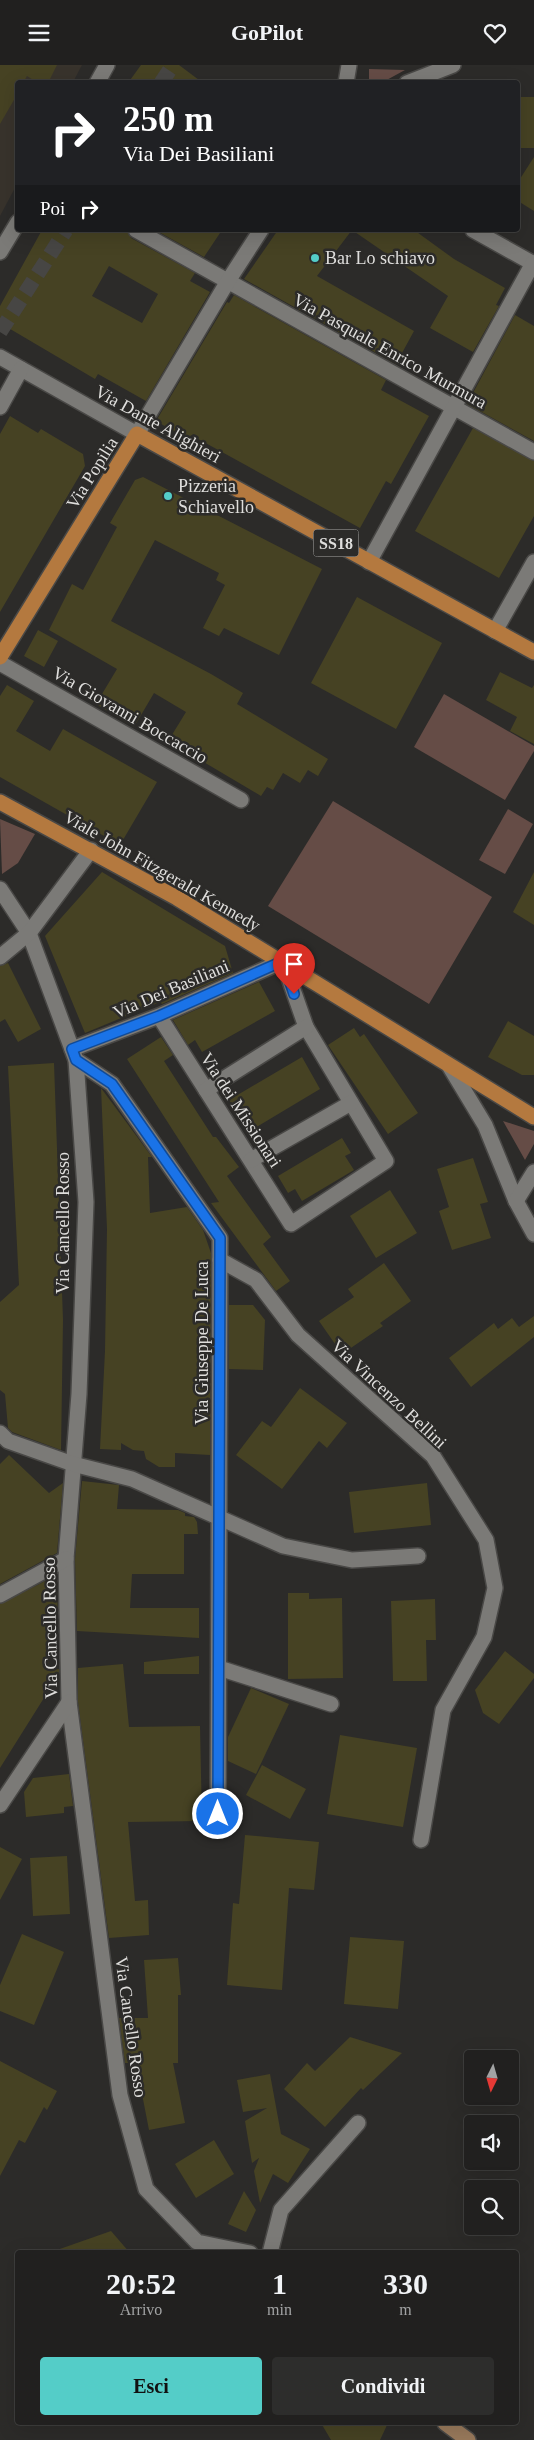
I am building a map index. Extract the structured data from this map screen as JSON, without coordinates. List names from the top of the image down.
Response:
{
  "streets": {
    "main road": [
      "Via Dante Alighieri",
      "Via Popilia",
      "SS18",
      "Viale John Fitzgerald Kennedy"
    ],
    "street": [
      "Via Pasquale Enrico Murmura",
      "Via Giovanni Boccaccio",
      "Via Dei Basiliani",
      "Via dei Missionari",
      "Via Cancello Rosso",
      "Via Giuseppe De Luca",
      "Via Vincenzo Bellini"
    ]
  },
  "crossings": [
    ["Via Pasquale Enrico Murmura", "Via Popilia"],
    ["Via Dante Alighieri", "Via Popilia"],
    ["Viale John Fitzgerald Kennedy", "Via Dei Basiliani"],
    ["Via Dei Basiliani", "Via dei Missionari"],
    ["Via Dei Basiliani", "Via Cancello Rosso"],
    ["Via Dei Basiliani", "Via Giuseppe De Luca"],
    ["Via Cancello Rosso", "Via Giuseppe De Luca"],
    ["Via Giuseppe De Luca", "Via Vincenzo Bellini"]
  ],
  "places": ["Bar Lo schiavo", "Pizzeria Schiavello"],
  "north": "bottom",
  "page": {
    "header": "GoPilot",
    "turn": ["250 m", "Via Dei Basiliani"],
    "then": "Poi",
    "eta": [
      "20:52",
      "Arrivo",
      "1",
      "min",
      "330",
      "m"
    ],
    "buttons": ["Esci", "Condividi"]
  }
}
